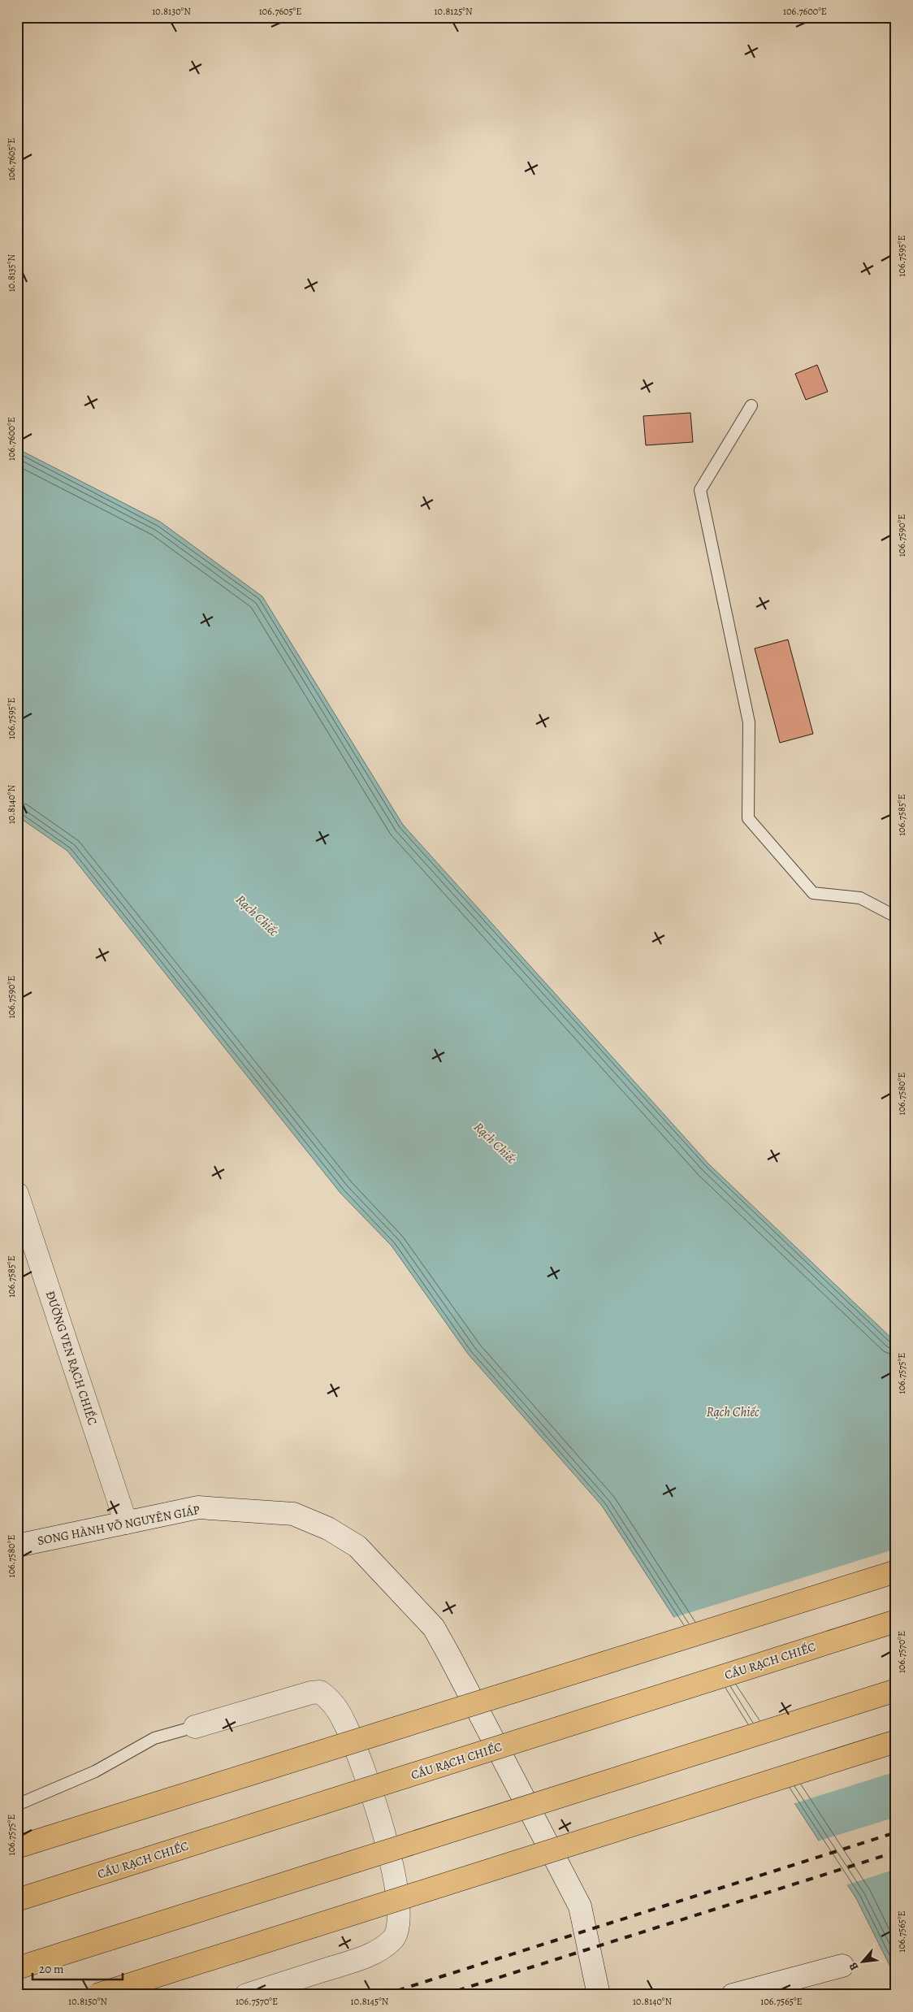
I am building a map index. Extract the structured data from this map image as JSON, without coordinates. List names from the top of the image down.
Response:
{
  "streets": {
    "highway": ["CẦU RẠCH CHIẾC"],
    "main road": ["ĐƯỜNG VEN RẠCH CHIẾC", "SONG HÀNH VÕ NGUYÊN GIÁP"]
  },
  "crossings": [
    ["ĐƯỜNG VEN RẠCH CHIẾC", "SONG HÀNH VÕ NGUYÊN GIÁP"]
  ],
  "water": ["Rạch Chiếc"],
  "scale_bar": "20 m",
  "north": "bottom left",
  "coordinates": [
    "10.8130°N",
    "106.7605°E",
    "10.8125°N",
    "106.7600°E",
    "106.7595°E",
    "10.8135°N",
    "106.7590°E",
    "10.8140°N",
    "106.7585°E",
    "106.7580°E",
    "106.7575°E",
    "106.7570°E",
    "106.7565°E",
    "10.8150°N",
    "10.8145°N"
  ]
}
